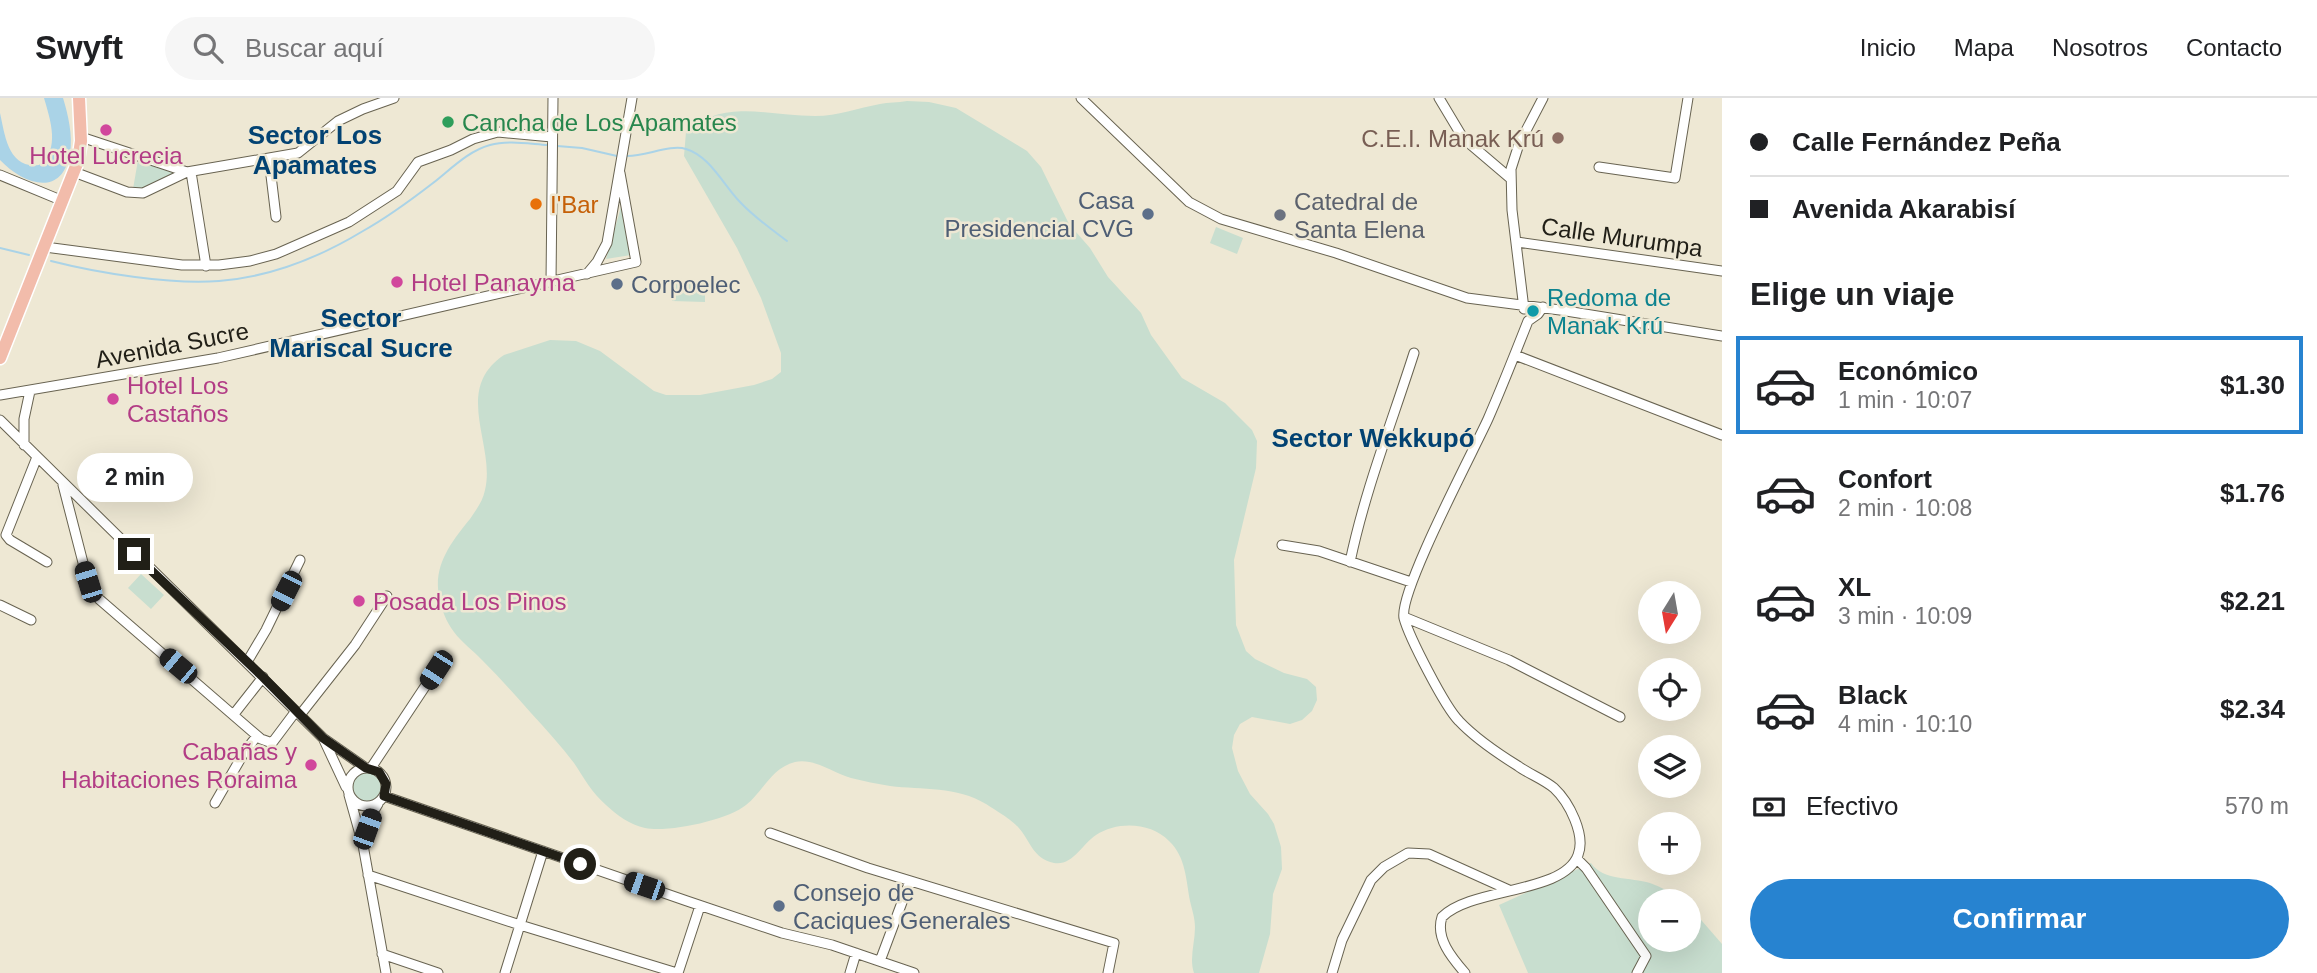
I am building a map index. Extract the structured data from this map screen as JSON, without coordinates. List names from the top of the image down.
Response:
{
  "streets": {
    "street": ["Calle Murumpa", "Avenida Sucre"]
  },
  "districts": ["Sector Los Apamates", "Sector Mariscal Sucre", "Sector Wekkupó"],
  "places": [
    "Cancha de Los Apamates",
    "Hotel Lucrecia",
    "C.E.I. Manak Krú",
    "I'Bar",
    "Casa Presidencial CVG",
    "Catedral de Santa Elena",
    "Hotel Panayma",
    "Corpoelec",
    "Redoma de Manak Krú",
    "Hotel Los Castaños",
    "Posada Los Pinos",
    "Cabañas y Habitaciones Roraima",
    "Consejo de Caciques Generales"
  ],
  "north": "bottom",
  "page": {
    "header": "Swyft",
    "search": "Buscar aquí",
    "nav": [
      "Inicio",
      "Mapa",
      "Nosotros",
      "Contacto"
    ],
    "banner": ["Calle Fernández Peña", "Avenida Akarabisí"],
    "heading": "Elige un viaje",
    "list": [
      {
        "name": "Económico",
        "note": "1 min · 10:07",
        "value": "$1.30"
      },
      {
        "name": "Confort",
        "note": "2 min · 10:08",
        "value": "$1.76"
      },
      {
        "name": "XL",
        "note": "3 min · 10:09",
        "value": "$2.21"
      },
      {
        "name": "Black",
        "note": "4 min · 10:10",
        "value": "$2.34"
      }
    ],
    "bubble": "2 min",
    "map_buttons": ["+", "−"],
    "pay": ["Efectivo", "570 m"],
    "buttons": "Confirmar"
  }
}
